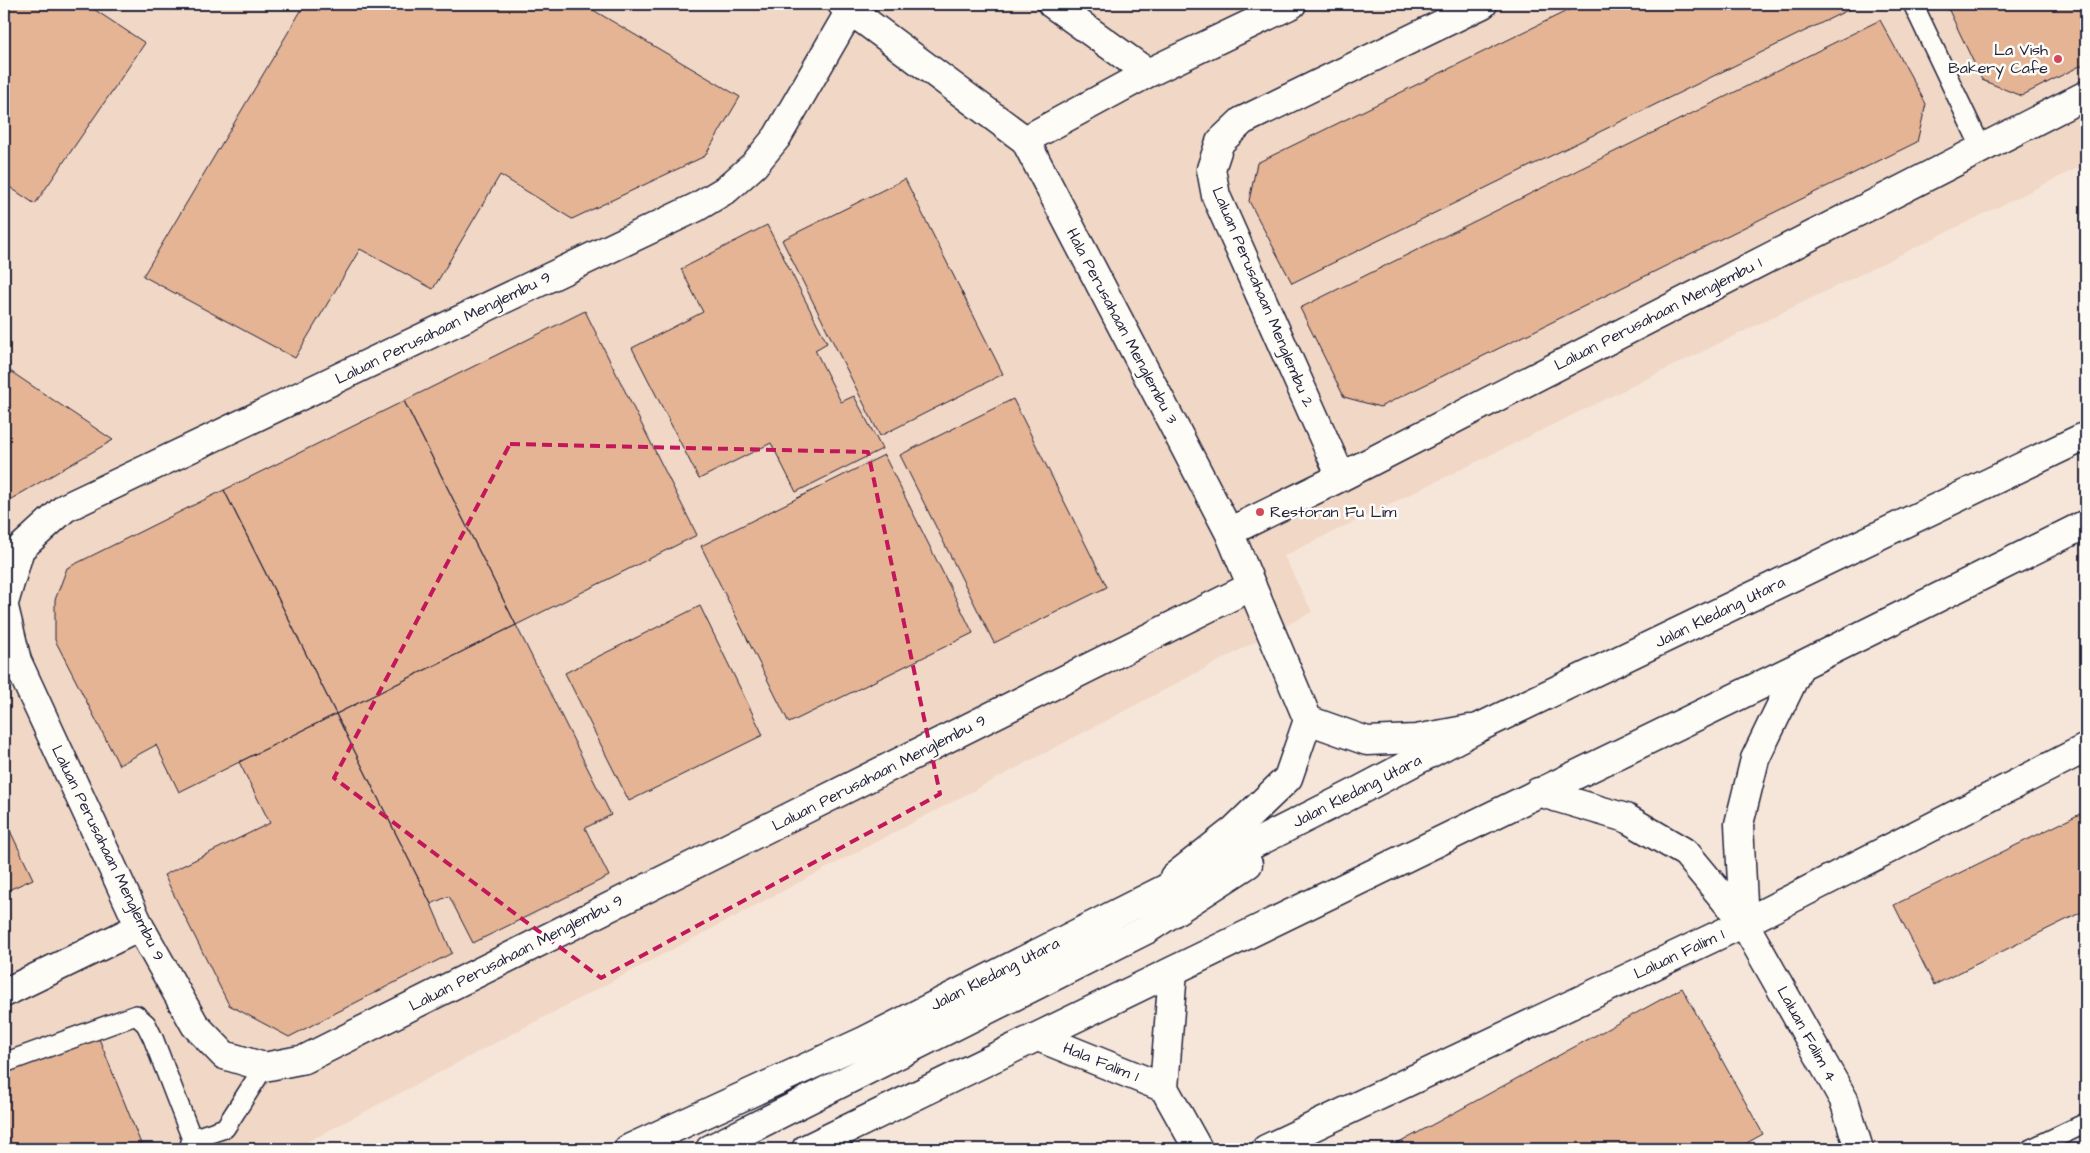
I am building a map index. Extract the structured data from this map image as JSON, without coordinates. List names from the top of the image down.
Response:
{
  "streets": {
    "street": [
      "Laluan Perusahaan Menglembu 2",
      "Laluan Perusahaan Menglembu 1",
      "Hala Perusahaan Menglembu 3",
      "Laluan Perusahaan Menglembu 9",
      "Jalan Kledang Utara",
      "Laluan Falim 1",
      "Laluan Falim 4",
      "Hala Falim 1"
    ]
  },
  "crossings": [
    ["Laluan Perusahaan Menglembu 2", "Laluan Perusahaan Menglembu 1"],
    ["Laluan Perusahaan Menglembu 1", "Hala Perusahaan Menglembu 3"],
    ["Hala Perusahaan Menglembu 3", "Laluan Perusahaan Menglembu 9"],
    ["Laluan Falim 1", "Laluan Falim 4"]
  ],
  "places": ["La Vish Bakery Cafe", "Restoran Fu Lim"]
}
